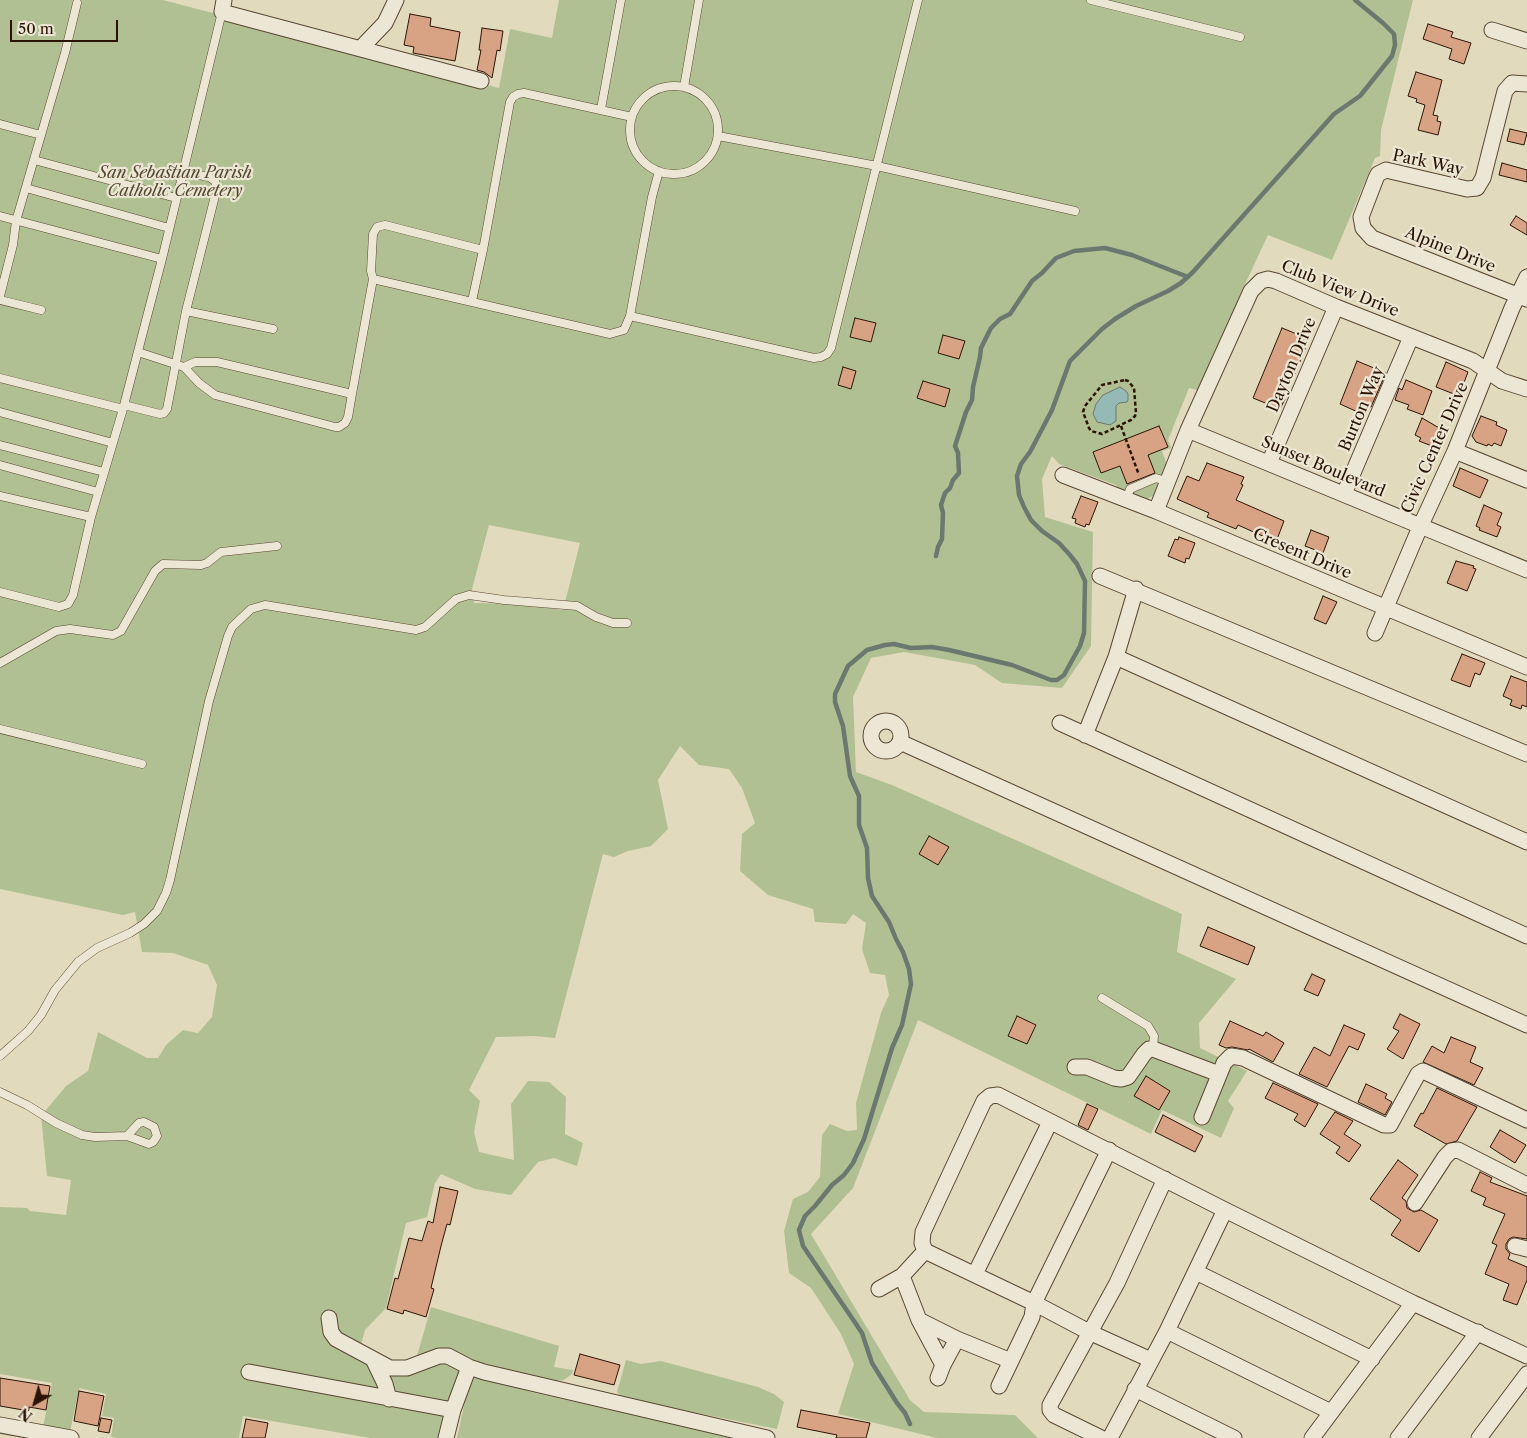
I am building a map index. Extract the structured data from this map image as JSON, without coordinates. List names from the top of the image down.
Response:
{
  "streets": {
    "street": [
      "Park Way",
      "Alpine Drive",
      "Club View Drive",
      "Dayton Drive",
      "Burton Way",
      "Civic Center Drive",
      "Sunset Boulevard",
      "Cresent Drive"
    ]
  },
  "crossings": [
    ["Park Way", "Alpine Drive"],
    ["Alpine Drive", "Civic Center Drive"],
    ["Club View Drive", "Dayton Drive"],
    ["Club View Drive", "Burton Way"],
    ["Club View Drive", "Civic Center Drive"],
    ["Club View Drive", "Sunset Boulevard"],
    ["Club View Drive", "Cresent Drive"],
    ["Dayton Drive", "Sunset Boulevard"],
    ["Burton Way", "Sunset Boulevard"],
    ["Civic Center Drive", "Sunset Boulevard"],
    ["Civic Center Drive", "Cresent Drive"]
  ],
  "parks": ["San Sebastian Parish Catholic Cemetery"],
  "scale_bar": "50 m",
  "north": "bottom left"
}
